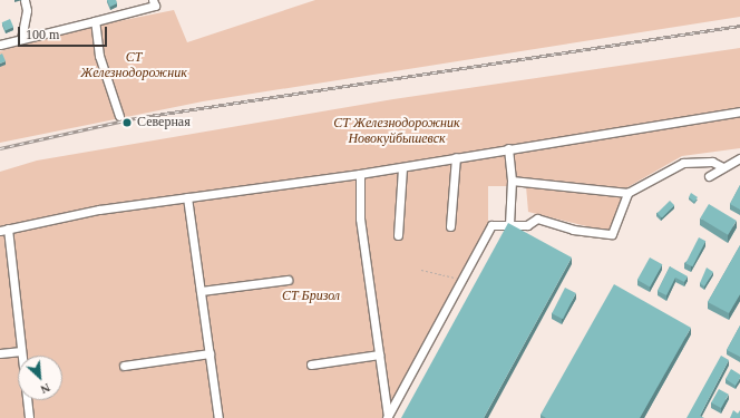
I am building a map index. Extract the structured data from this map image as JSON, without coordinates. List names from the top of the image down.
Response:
{
  "parks": ["СТ Железнодорожник", "СТ Железнодорожник Новокуйбышевск", "СТ Бризол"],
  "places": ["Северная"],
  "scale_bar": "100 m",
  "north": "bottom right"
}
